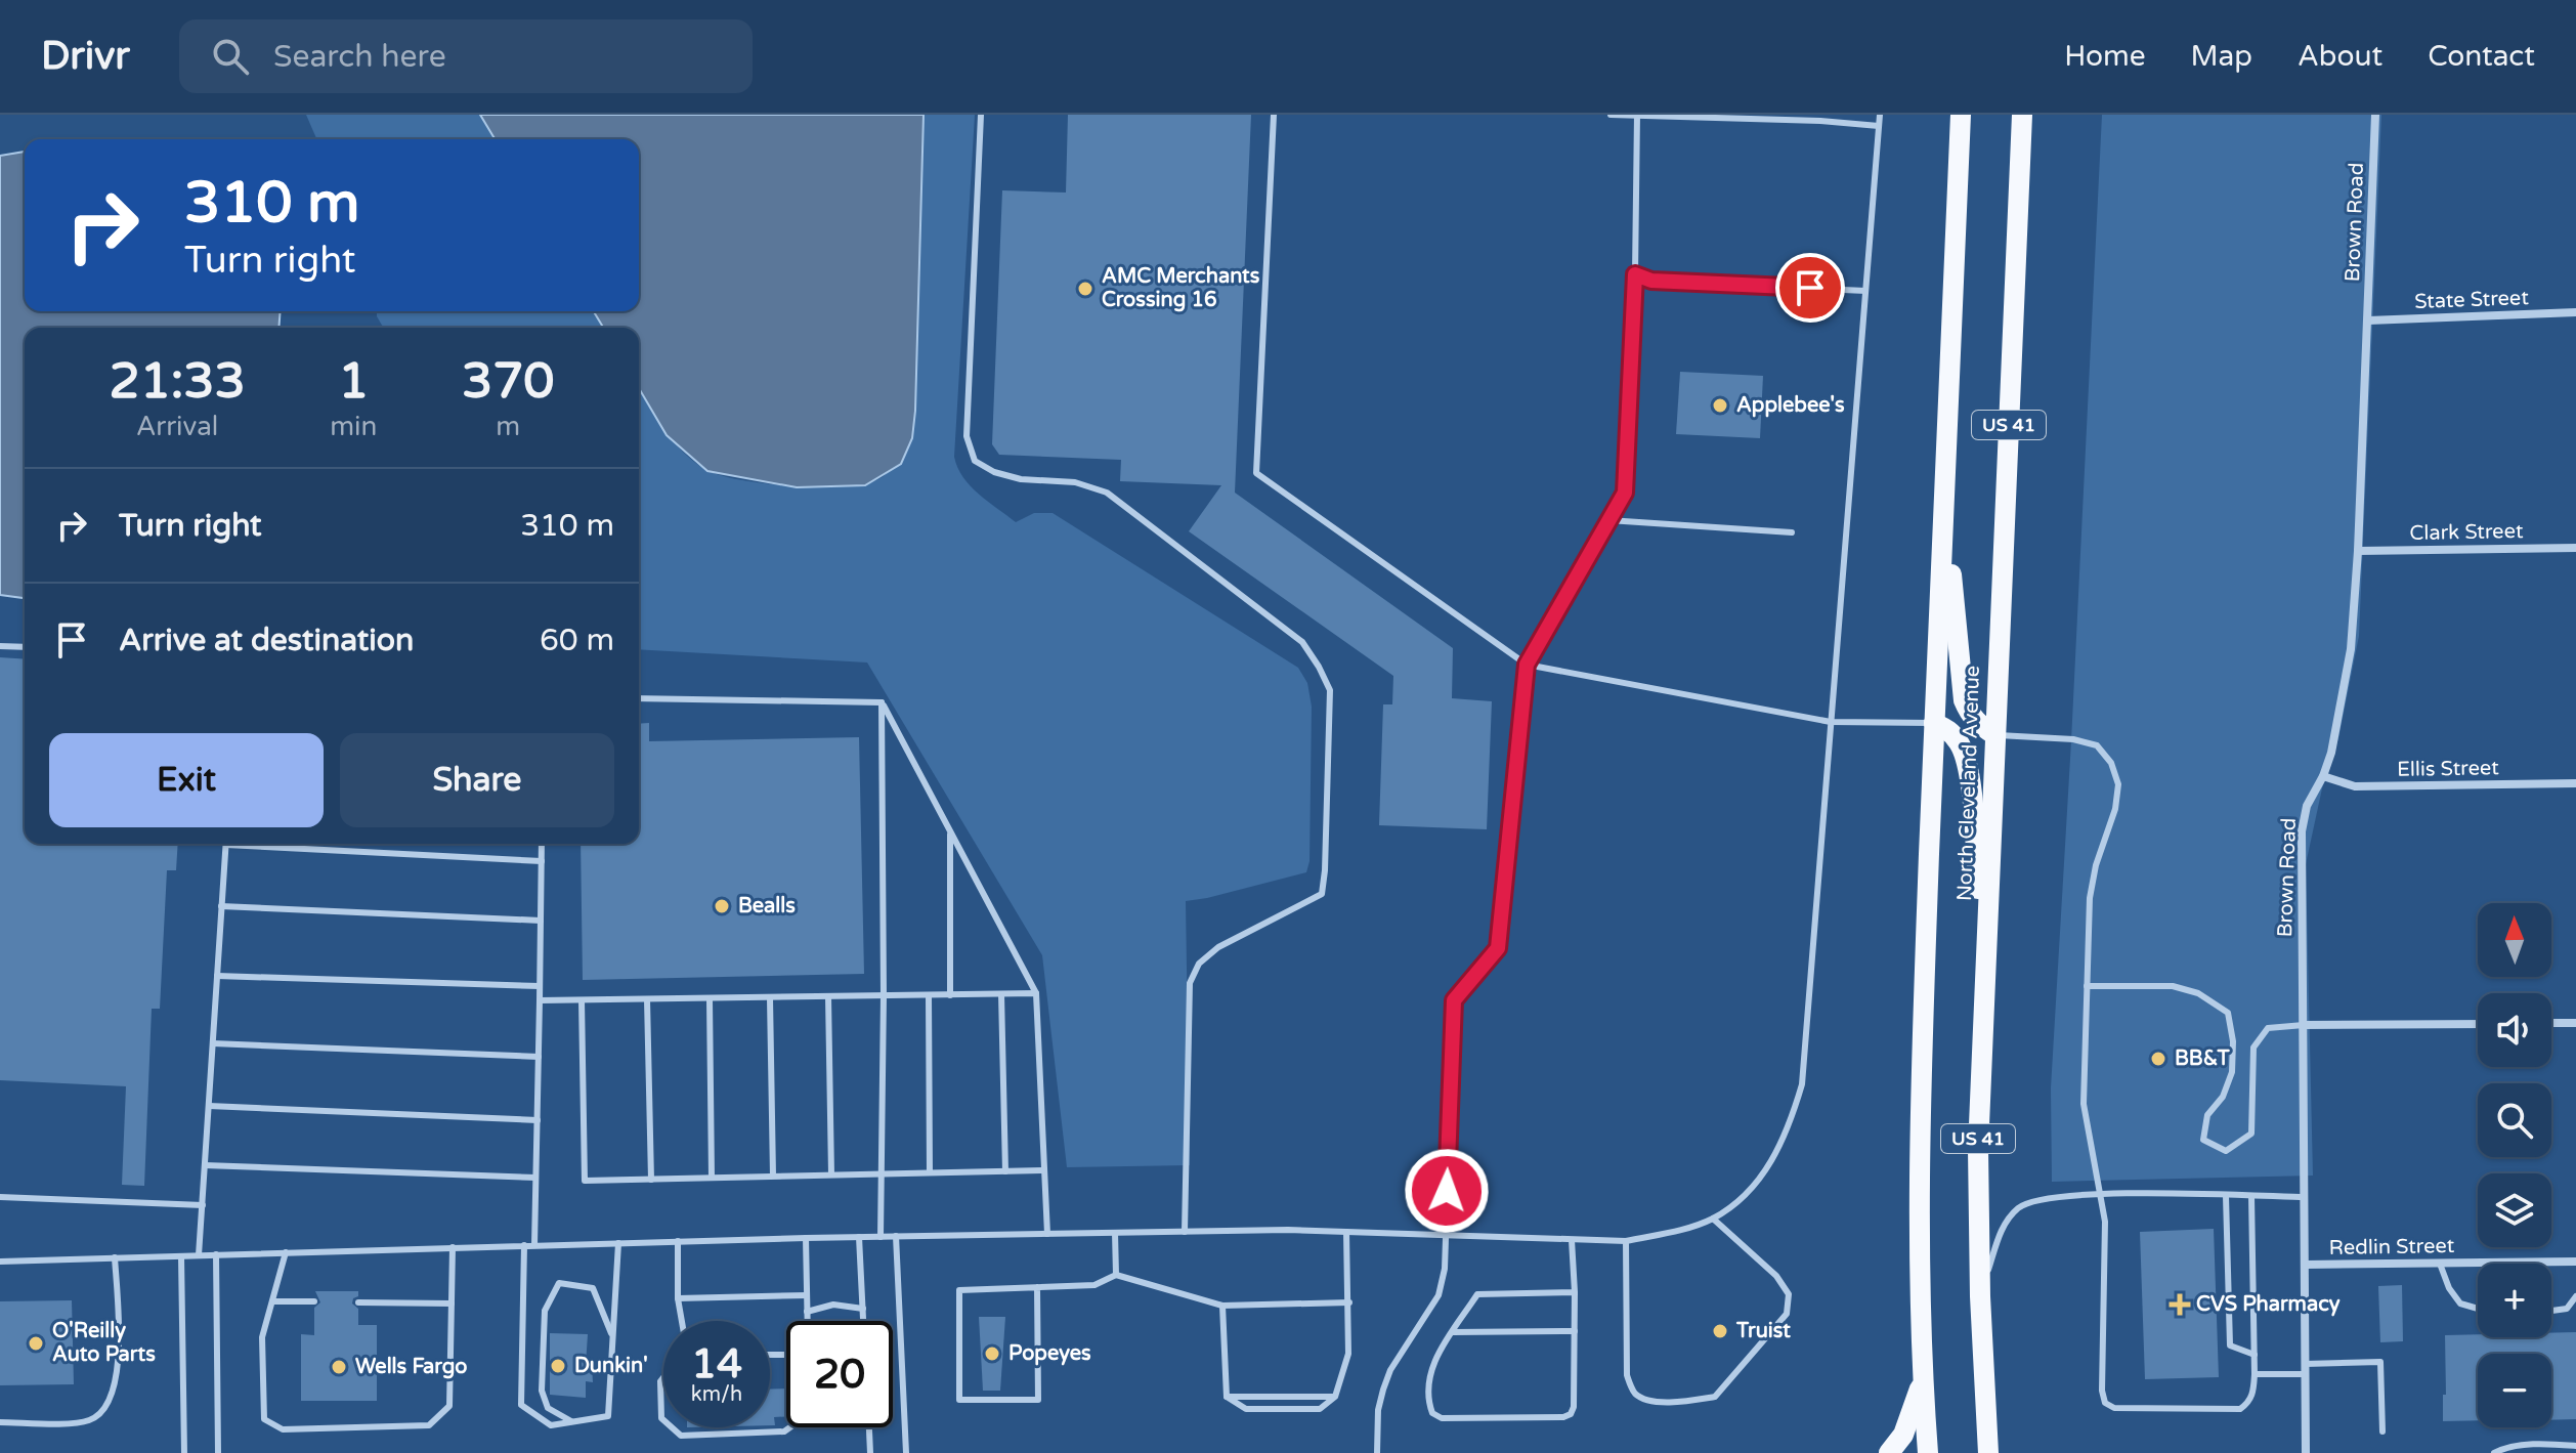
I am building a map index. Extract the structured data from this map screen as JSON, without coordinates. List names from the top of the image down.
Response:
{
  "streets": {
    "main road": ["US 41", "North Cleveland Avenue"],
    "street": [
      "Brown Road",
      "State Street",
      "Clark Street",
      "Ellis Street",
      "Redlin Street"
    ]
  },
  "crossings": [
    ["Brown Road", "State Street"],
    ["Brown Road", "Clark Street"],
    ["Brown Road", "Ellis Street"],
    ["Brown Road", "Redlin Street"]
  ],
  "places": {
    "other": [
      "AMC Merchants Crossing 16",
      "Applebee's",
      "Bealls",
      "BB&T",
      "Truist",
      "O'Reilly Auto Parts",
      "Popeyes",
      "Dunkin'",
      "Wells Fargo"
    ],
    "health": ["CVS Pharmacy"]
  },
  "north": "top",
  "page": {
    "header": "Drivr",
    "search": "Search here",
    "nav": [
      "Home",
      "Map",
      "About",
      "Contact"
    ],
    "turn": ["310 m", "Turn right"],
    "eta": [
      "21:33",
      "Arrival",
      "1",
      "min",
      "370",
      "m"
    ],
    "list": [
      {
        "name": "Turn right",
        "value": "310 m"
      },
      {
        "name": "Arrive at destination",
        "value": "60 m"
      }
    ],
    "buttons": ["Exit", "Share"],
    "map_buttons": ["+", "−"],
    "speed": "14 km/h",
    "limit": "20"
  }
}
